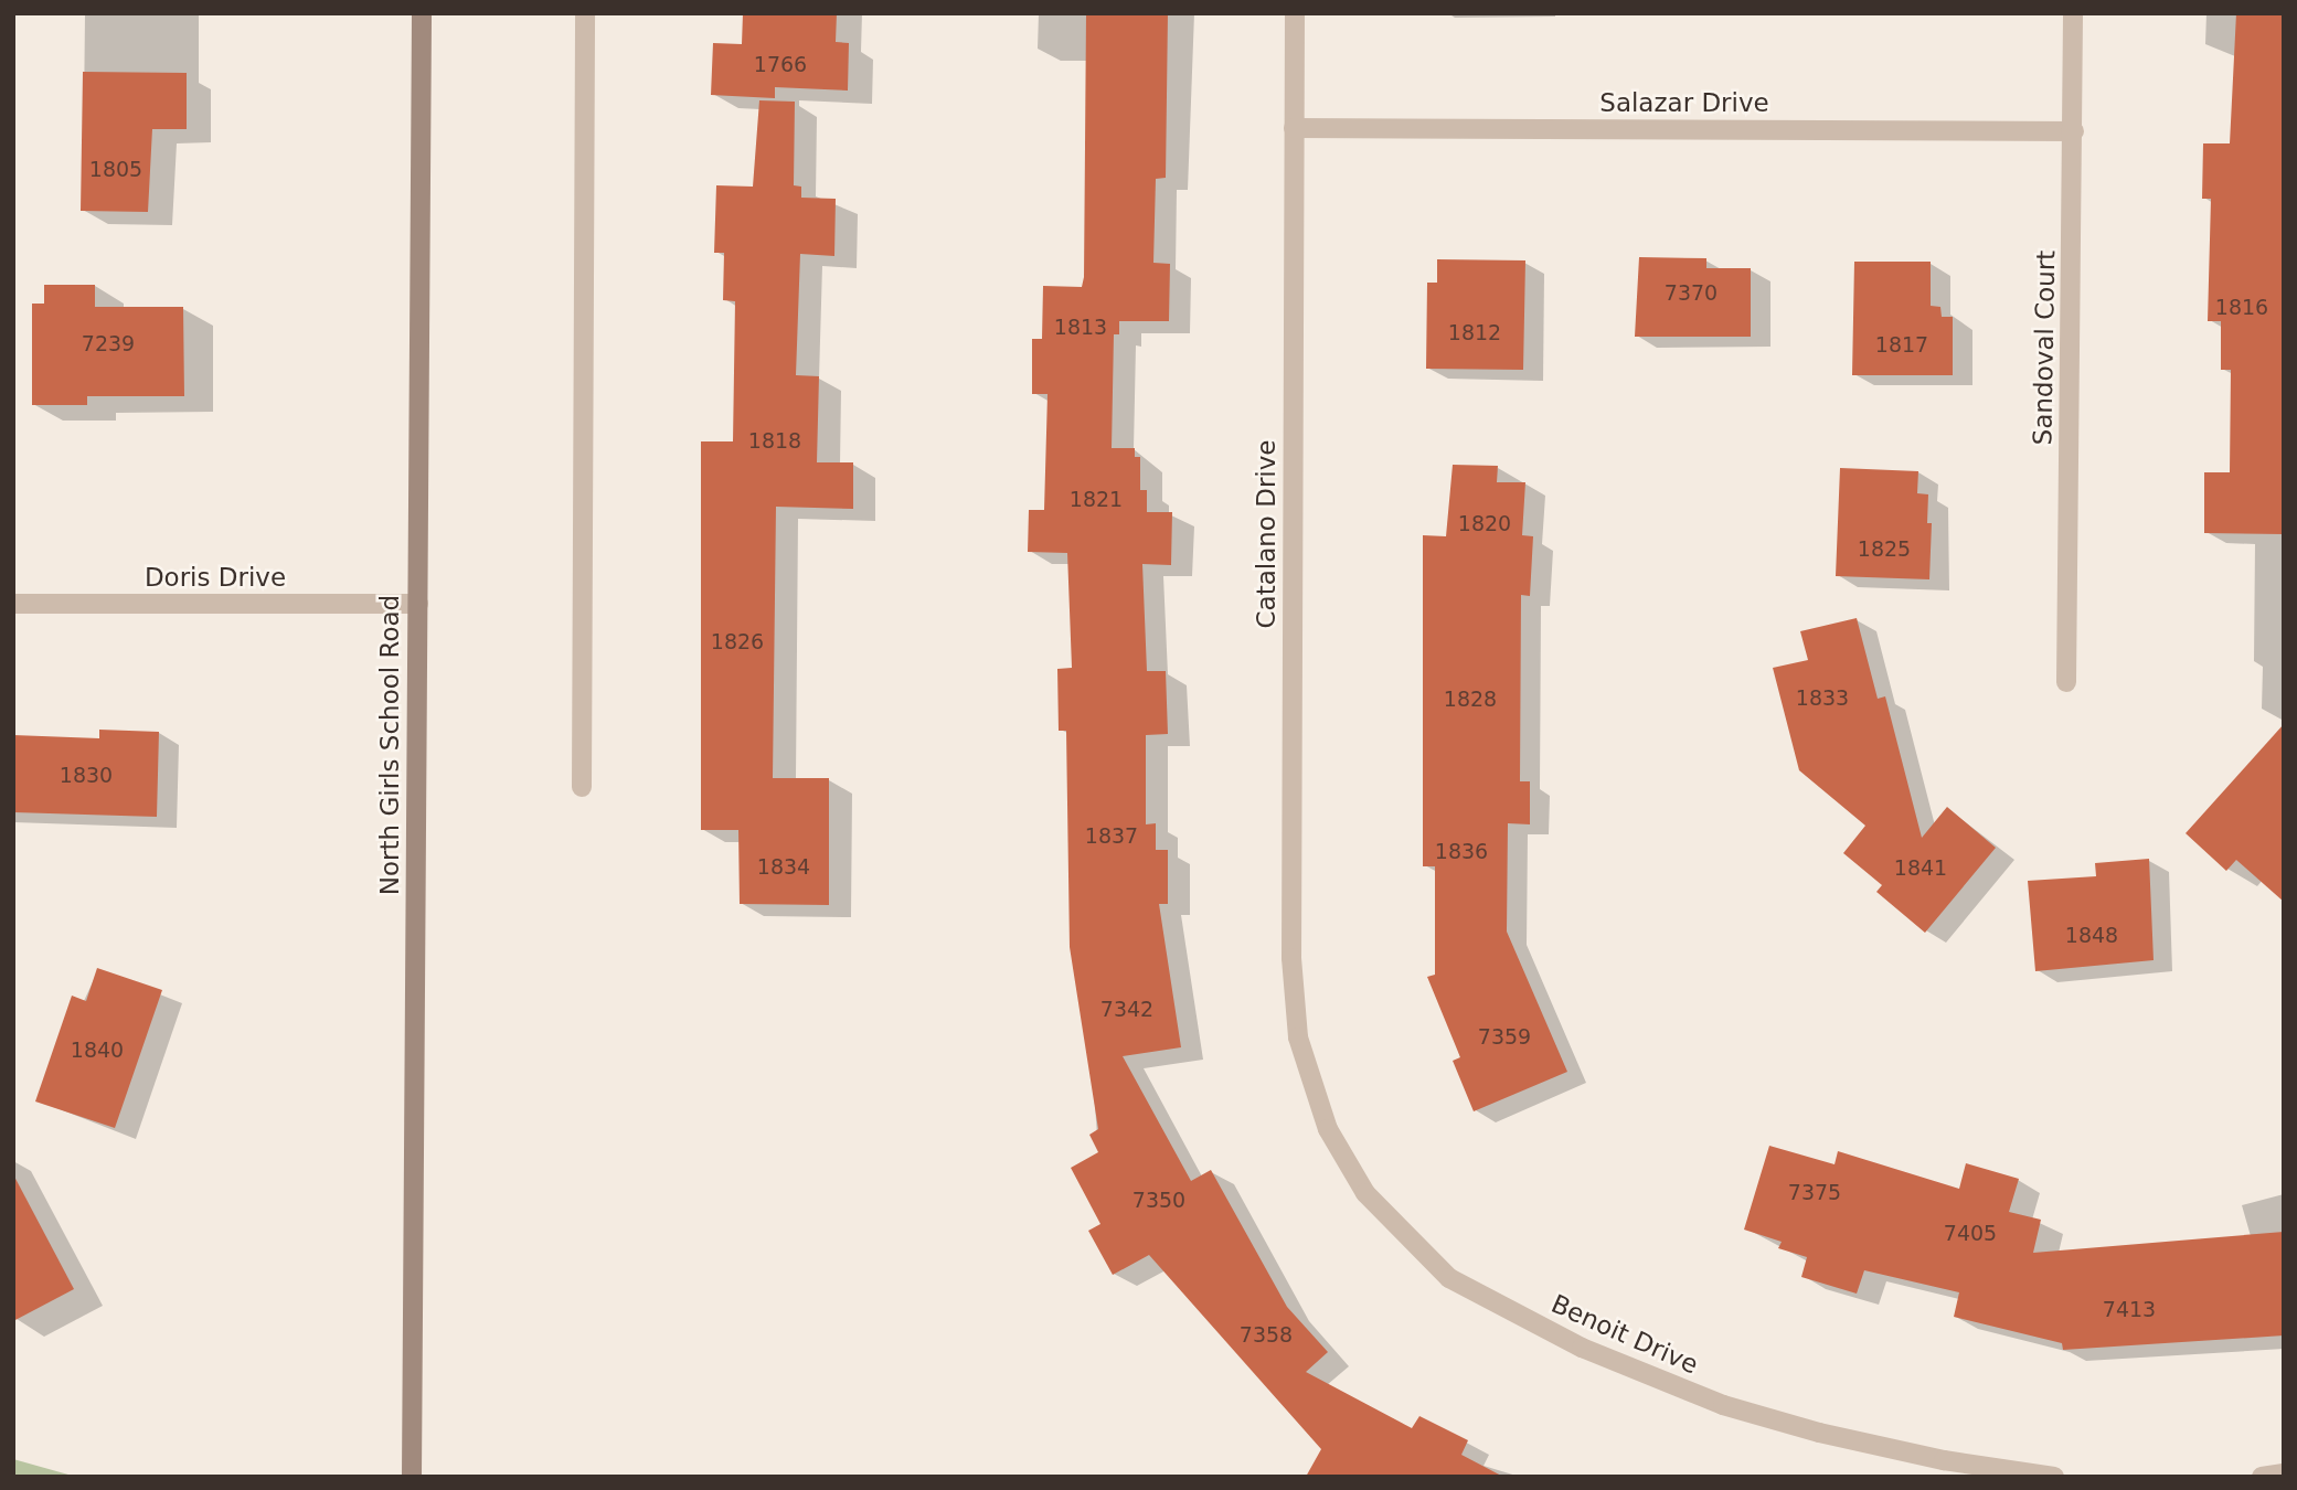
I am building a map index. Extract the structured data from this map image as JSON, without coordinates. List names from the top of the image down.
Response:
{
  "streets": {
    "main road": ["North Girls School Road"],
    "street": [
      "Salazar Drive",
      "Sandoval Court",
      "Catalano Drive",
      "Doris Drive",
      "Benoit Drive"
    ]
  },
  "crossings": [
    ["Salazar Drive", "Sandoval Court"],
    ["Salazar Drive", "Catalano Drive"],
    ["Catalano Drive", "Benoit Drive"],
    ["Doris Drive", "North Girls School Road"]
  ],
  "house_numbers": [
    "1766",
    "1805",
    "7370",
    "1816",
    "1813",
    "1812",
    "7239",
    "1817",
    "1818",
    "1821",
    "1820",
    "1825",
    "1826",
    "1833",
    "1828",
    "1830",
    "1837",
    "1836",
    "1834",
    "1841",
    "1848",
    "7342",
    "7359",
    "1840",
    "7375",
    "7350",
    "7405",
    "7413",
    "7358"
  ]
}
